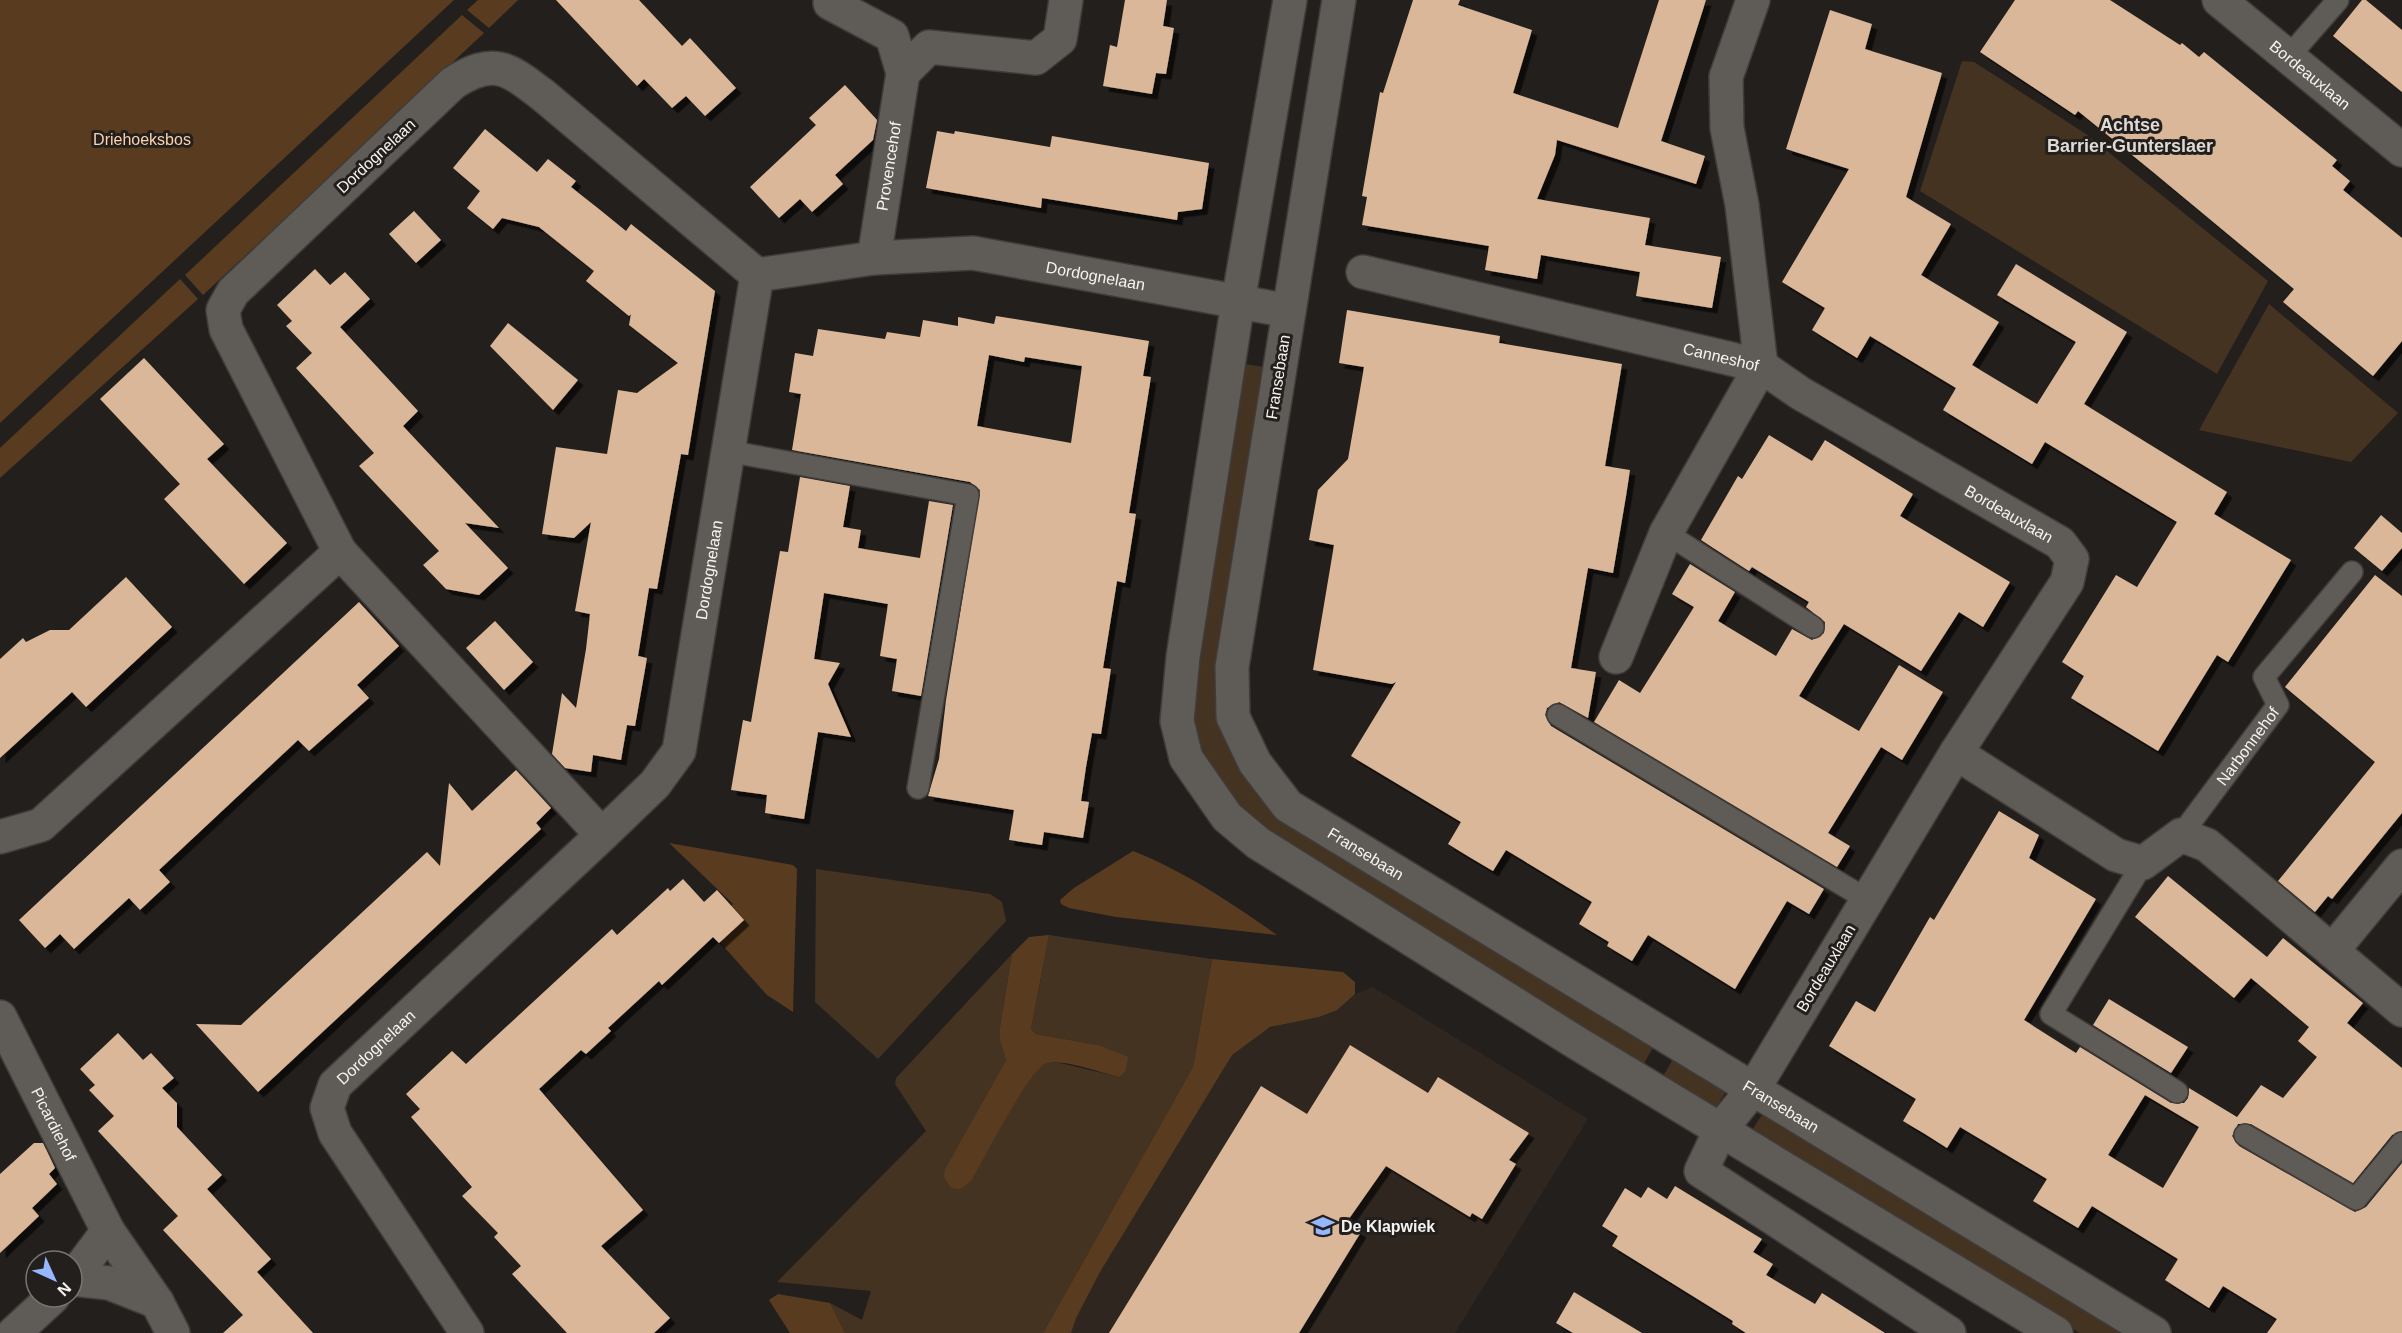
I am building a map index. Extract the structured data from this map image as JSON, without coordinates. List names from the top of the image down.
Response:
{
  "streets": {
    "street": [
      "Bordeauxlaan",
      "Dordognelaan",
      "Provencehof",
      "Canneshof",
      "Fransebaan",
      "Narbonnehof",
      "Picardiehof"
    ]
  },
  "crossings": [
    ["Bordeauxlaan", "Canneshof"],
    ["Bordeauxlaan", "Fransebaan"],
    ["Dordognelaan", "Provencehof"],
    ["Dordognelaan", "Fransebaan"]
  ],
  "districts": ["Achtse Barrier-Gunterslaer"],
  "parks": ["Driehoeksbos"],
  "places": {
    "school or university": ["De Klapwiek"]
  },
  "north": "bottom right"
}
